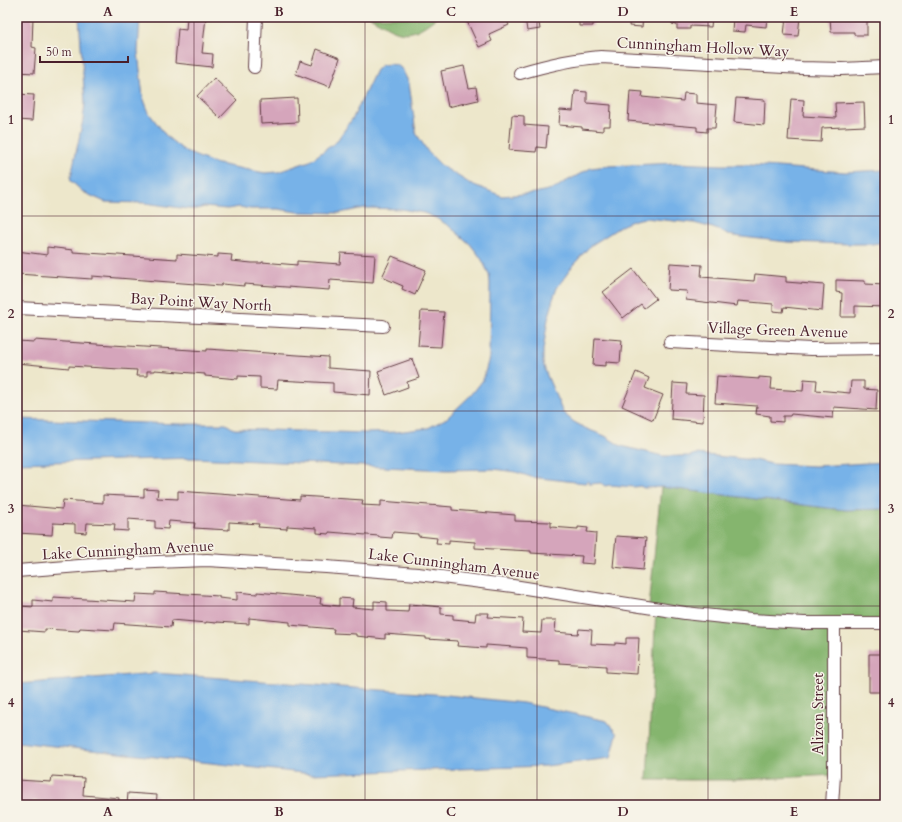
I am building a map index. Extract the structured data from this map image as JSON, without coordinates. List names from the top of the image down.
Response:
{
  "streets": {
    "street": [
      "Cunningham Hollow Way",
      "Bay Point Way North",
      "Village Green Avenue",
      "Lake Cunningham Avenue",
      "Alizon Street"
    ]
  },
  "crossings": [
    ["Lake Cunningham Avenue", "Alizon Street"]
  ],
  "scale_bar": "50 m",
  "grid": {
    "columns": [
      "A",
      "B",
      "C",
      "D",
      "E"
    ],
    "rows": [
      "1",
      "2",
      "3",
      "4"
    ]
  }
}
